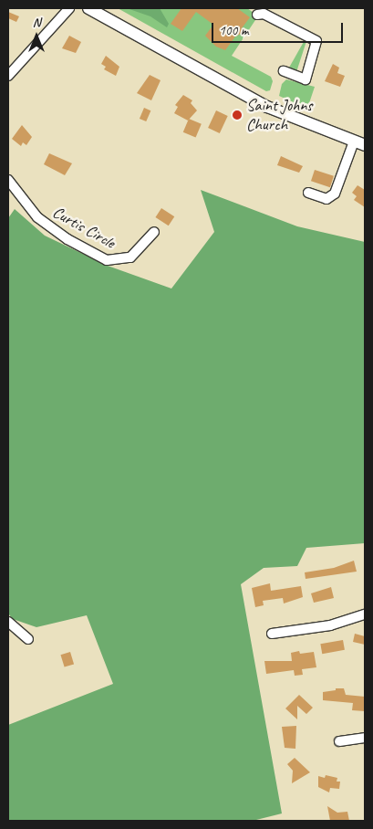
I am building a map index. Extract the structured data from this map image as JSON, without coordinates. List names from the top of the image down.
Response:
{
  "streets": {
    "street": ["Curtis Circle"]
  },
  "places": ["Saint Johns Church"],
  "scale_bar": "100 m",
  "north": "top"
}
